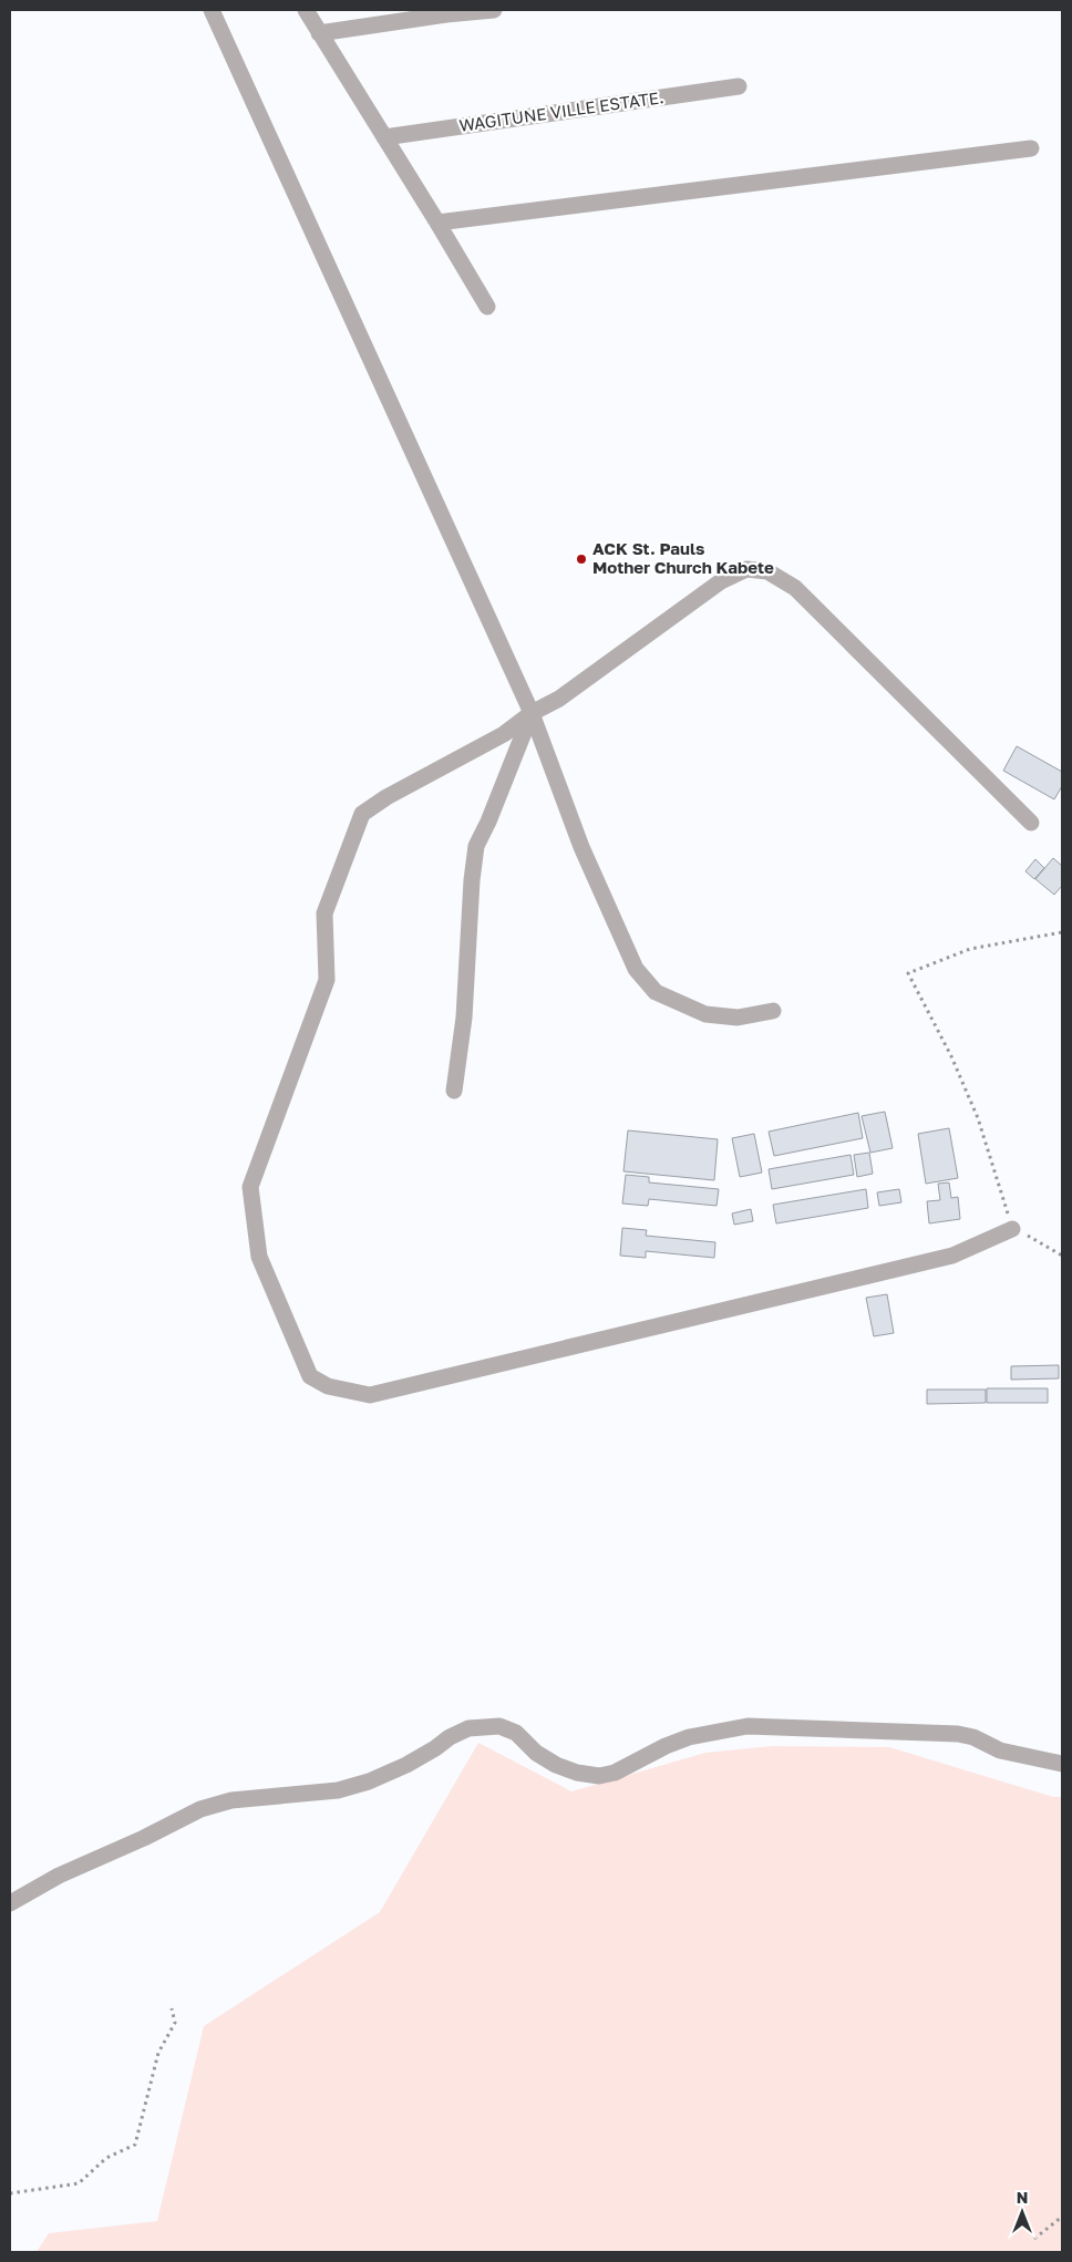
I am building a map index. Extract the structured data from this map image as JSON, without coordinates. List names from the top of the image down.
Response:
{
  "streets": {
    "street": ["WAGITUNE VILLE ESTATE."]
  },
  "places": ["ACK St. Pauls Mother Church Kabete"],
  "north": "top"
}
